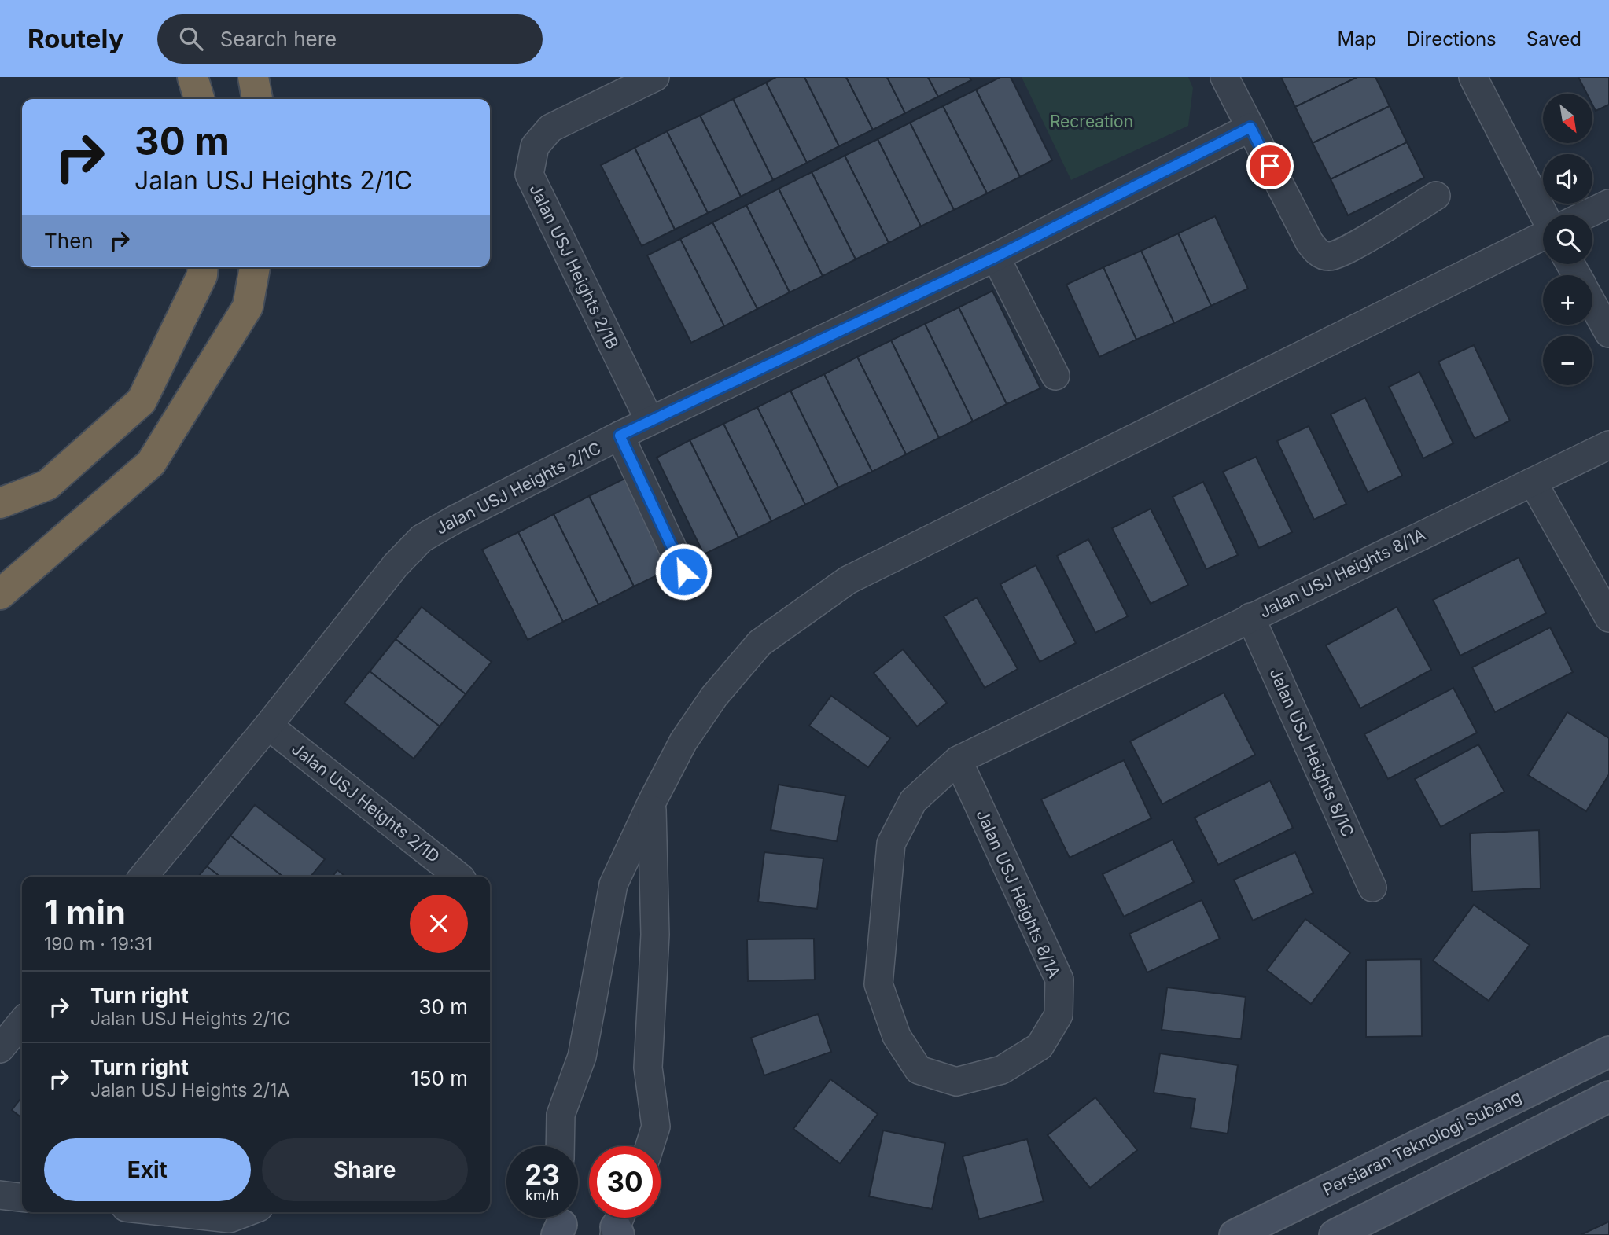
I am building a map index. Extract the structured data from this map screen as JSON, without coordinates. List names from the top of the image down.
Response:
{
  "streets": {
    "main road": ["Persiaran Teknologi Subang"],
    "street": [
      "Jalan USJ Heights 2/1B",
      "Jalan USJ Heights 2/1C",
      "Jalan USJ Heights 8/1A",
      "Jalan USJ Heights 8/1C",
      "Jalan USJ Heights 2/1D"
    ]
  },
  "crossings": [
    ["Jalan USJ Heights 2/1B", "Jalan USJ Heights 2/1C"],
    ["Jalan USJ Heights 2/1C", "Jalan USJ Heights 2/1D"],
    ["Jalan USJ Heights 8/1A", "Jalan USJ Heights 8/1C"]
  ],
  "parks": ["Recreation"],
  "north": "bottom right",
  "page": {
    "header": "Routely",
    "search": "Search here",
    "nav": ["Map", "Directions", "Saved"],
    "map_buttons": ["+", "−"],
    "turn": ["30 m", "Jalan USJ Heights 2/1C"],
    "then": "Then",
    "heading": ["1 min", "190 m · 19:31"],
    "list": [
      {
        "name": "Turn right",
        "note": "Jalan USJ Heights 2/1C",
        "value": "30 m"
      },
      {
        "name": "Turn right",
        "note": "Jalan USJ Heights 2/1A",
        "value": "150 m"
      }
    ],
    "buttons": ["Exit", "Share"],
    "speed": "23 km/h",
    "limit": "30"
  }
}
